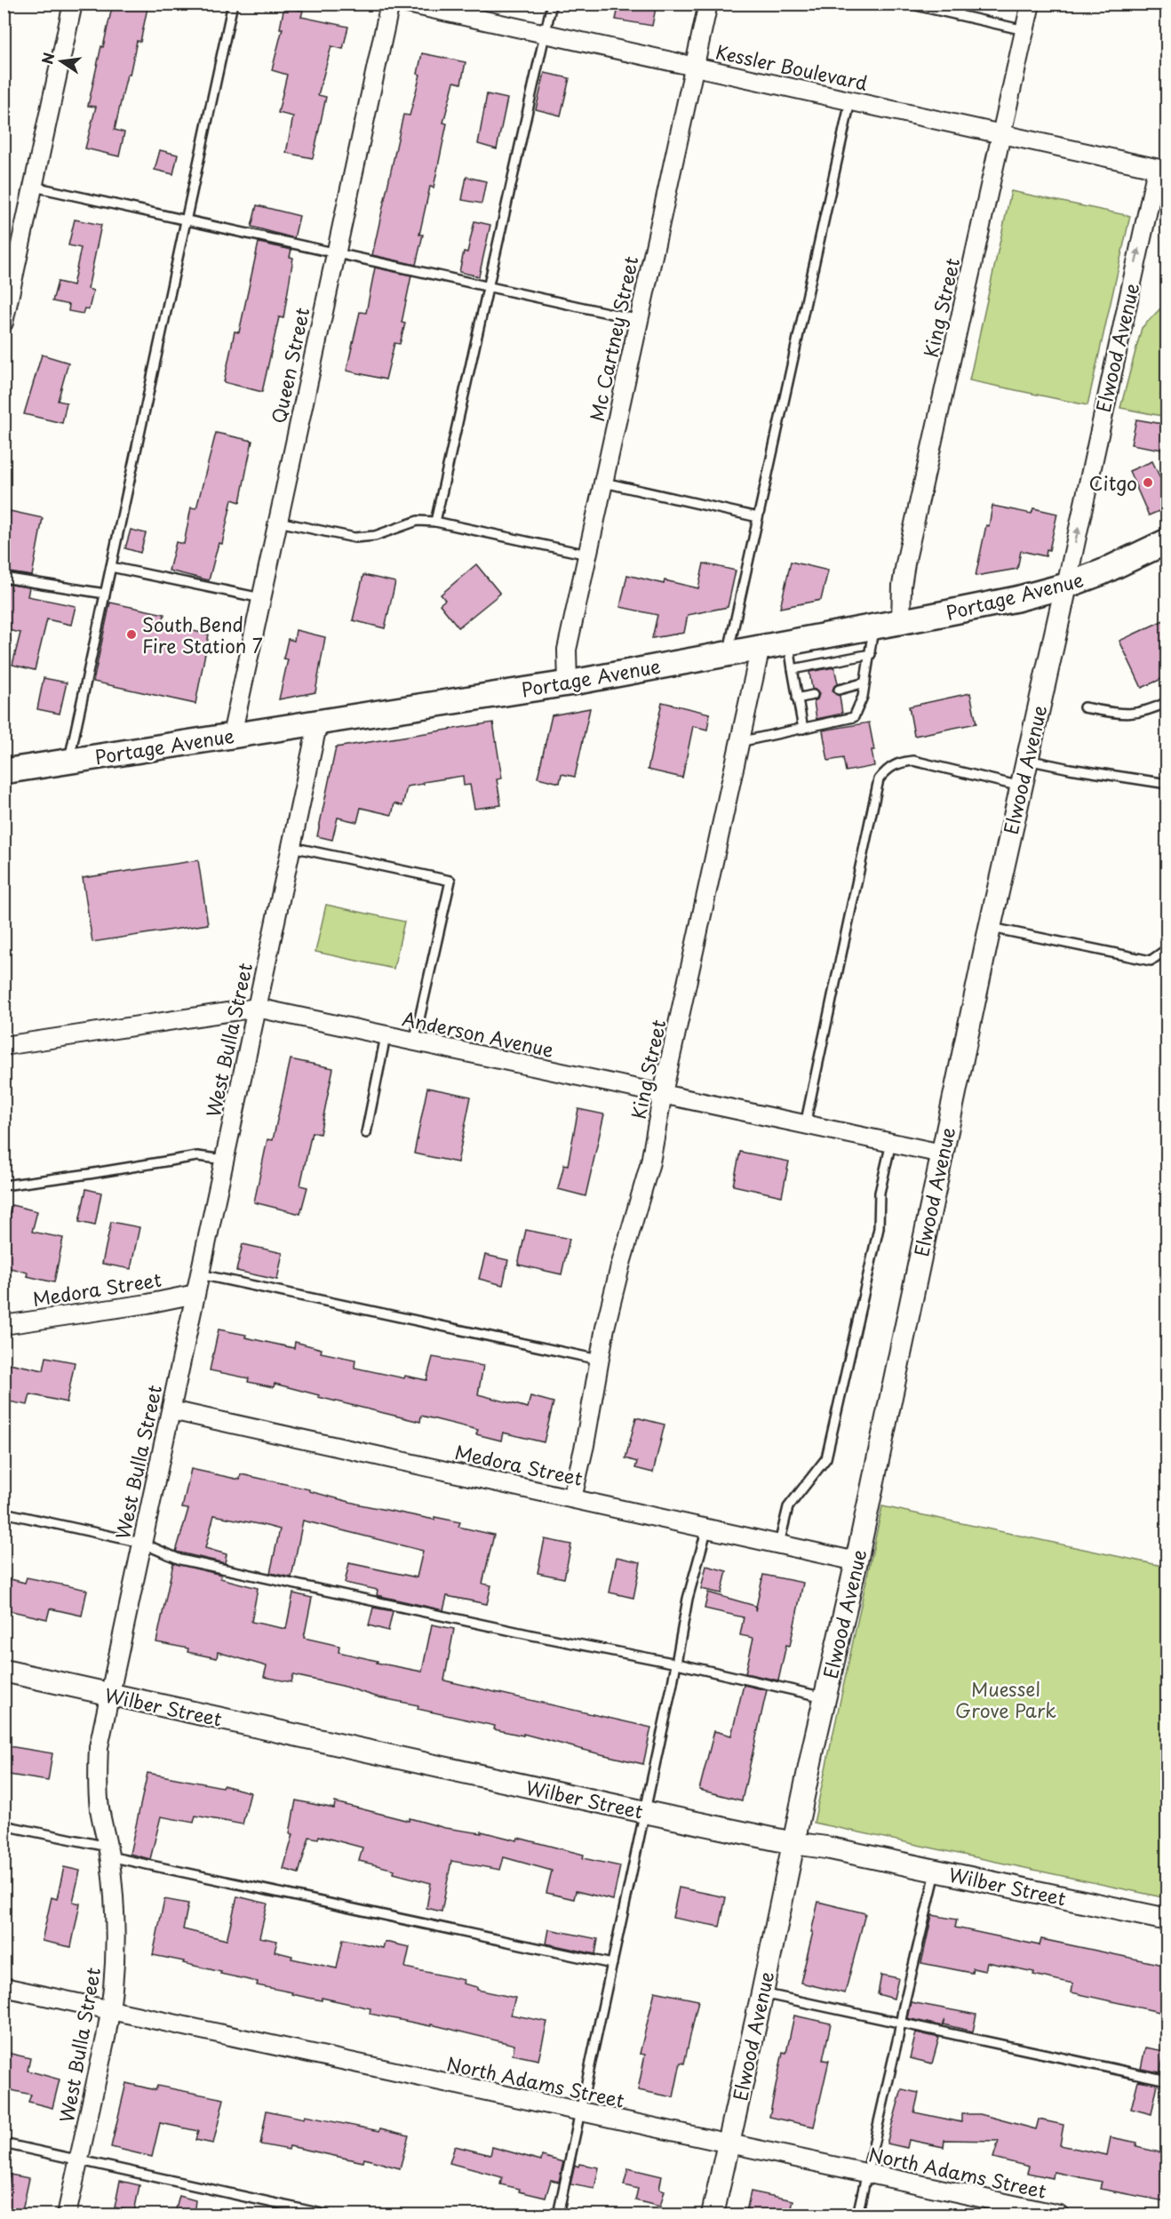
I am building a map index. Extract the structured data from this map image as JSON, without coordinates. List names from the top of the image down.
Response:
{
  "streets": {
    "main road": ["Portage Avenue"],
    "street": [
      "Kessler Boulevard",
      "King Street",
      "Mc Cartney Street",
      "Elwood Avenue",
      "Queen Street",
      "Anderson Avenue",
      "West Bulla Street",
      "Medora Street",
      "Wilber Street",
      "North Adams Street"
    ]
  },
  "crossings": [
    ["Kessler Boulevard", "King Street"],
    ["Kessler Boulevard", "Mc Cartney Street"],
    ["Kessler Boulevard", "Elwood Avenue"],
    ["King Street", "Portage Avenue"],
    ["King Street", "Anderson Avenue"],
    ["King Street", "Medora Street"],
    ["Mc Cartney Street", "Portage Avenue"],
    ["Elwood Avenue", "Portage Avenue"],
    ["Elwood Avenue", "Anderson Avenue"],
    ["Elwood Avenue", "Medora Street"],
    ["Elwood Avenue", "Wilber Street"],
    ["Elwood Avenue", "North Adams Street"],
    ["Queen Street", "Portage Avenue"],
    ["Portage Avenue", "West Bulla Street"],
    ["Anderson Avenue", "West Bulla Street"],
    ["West Bulla Street", "Medora Street"],
    ["West Bulla Street", "Wilber Street"],
    ["West Bulla Street", "North Adams Street"]
  ],
  "parks": ["Muessel Grove Park"],
  "places": ["Citgo", "South Bend Fire Station 7"],
  "north": "left"
}
